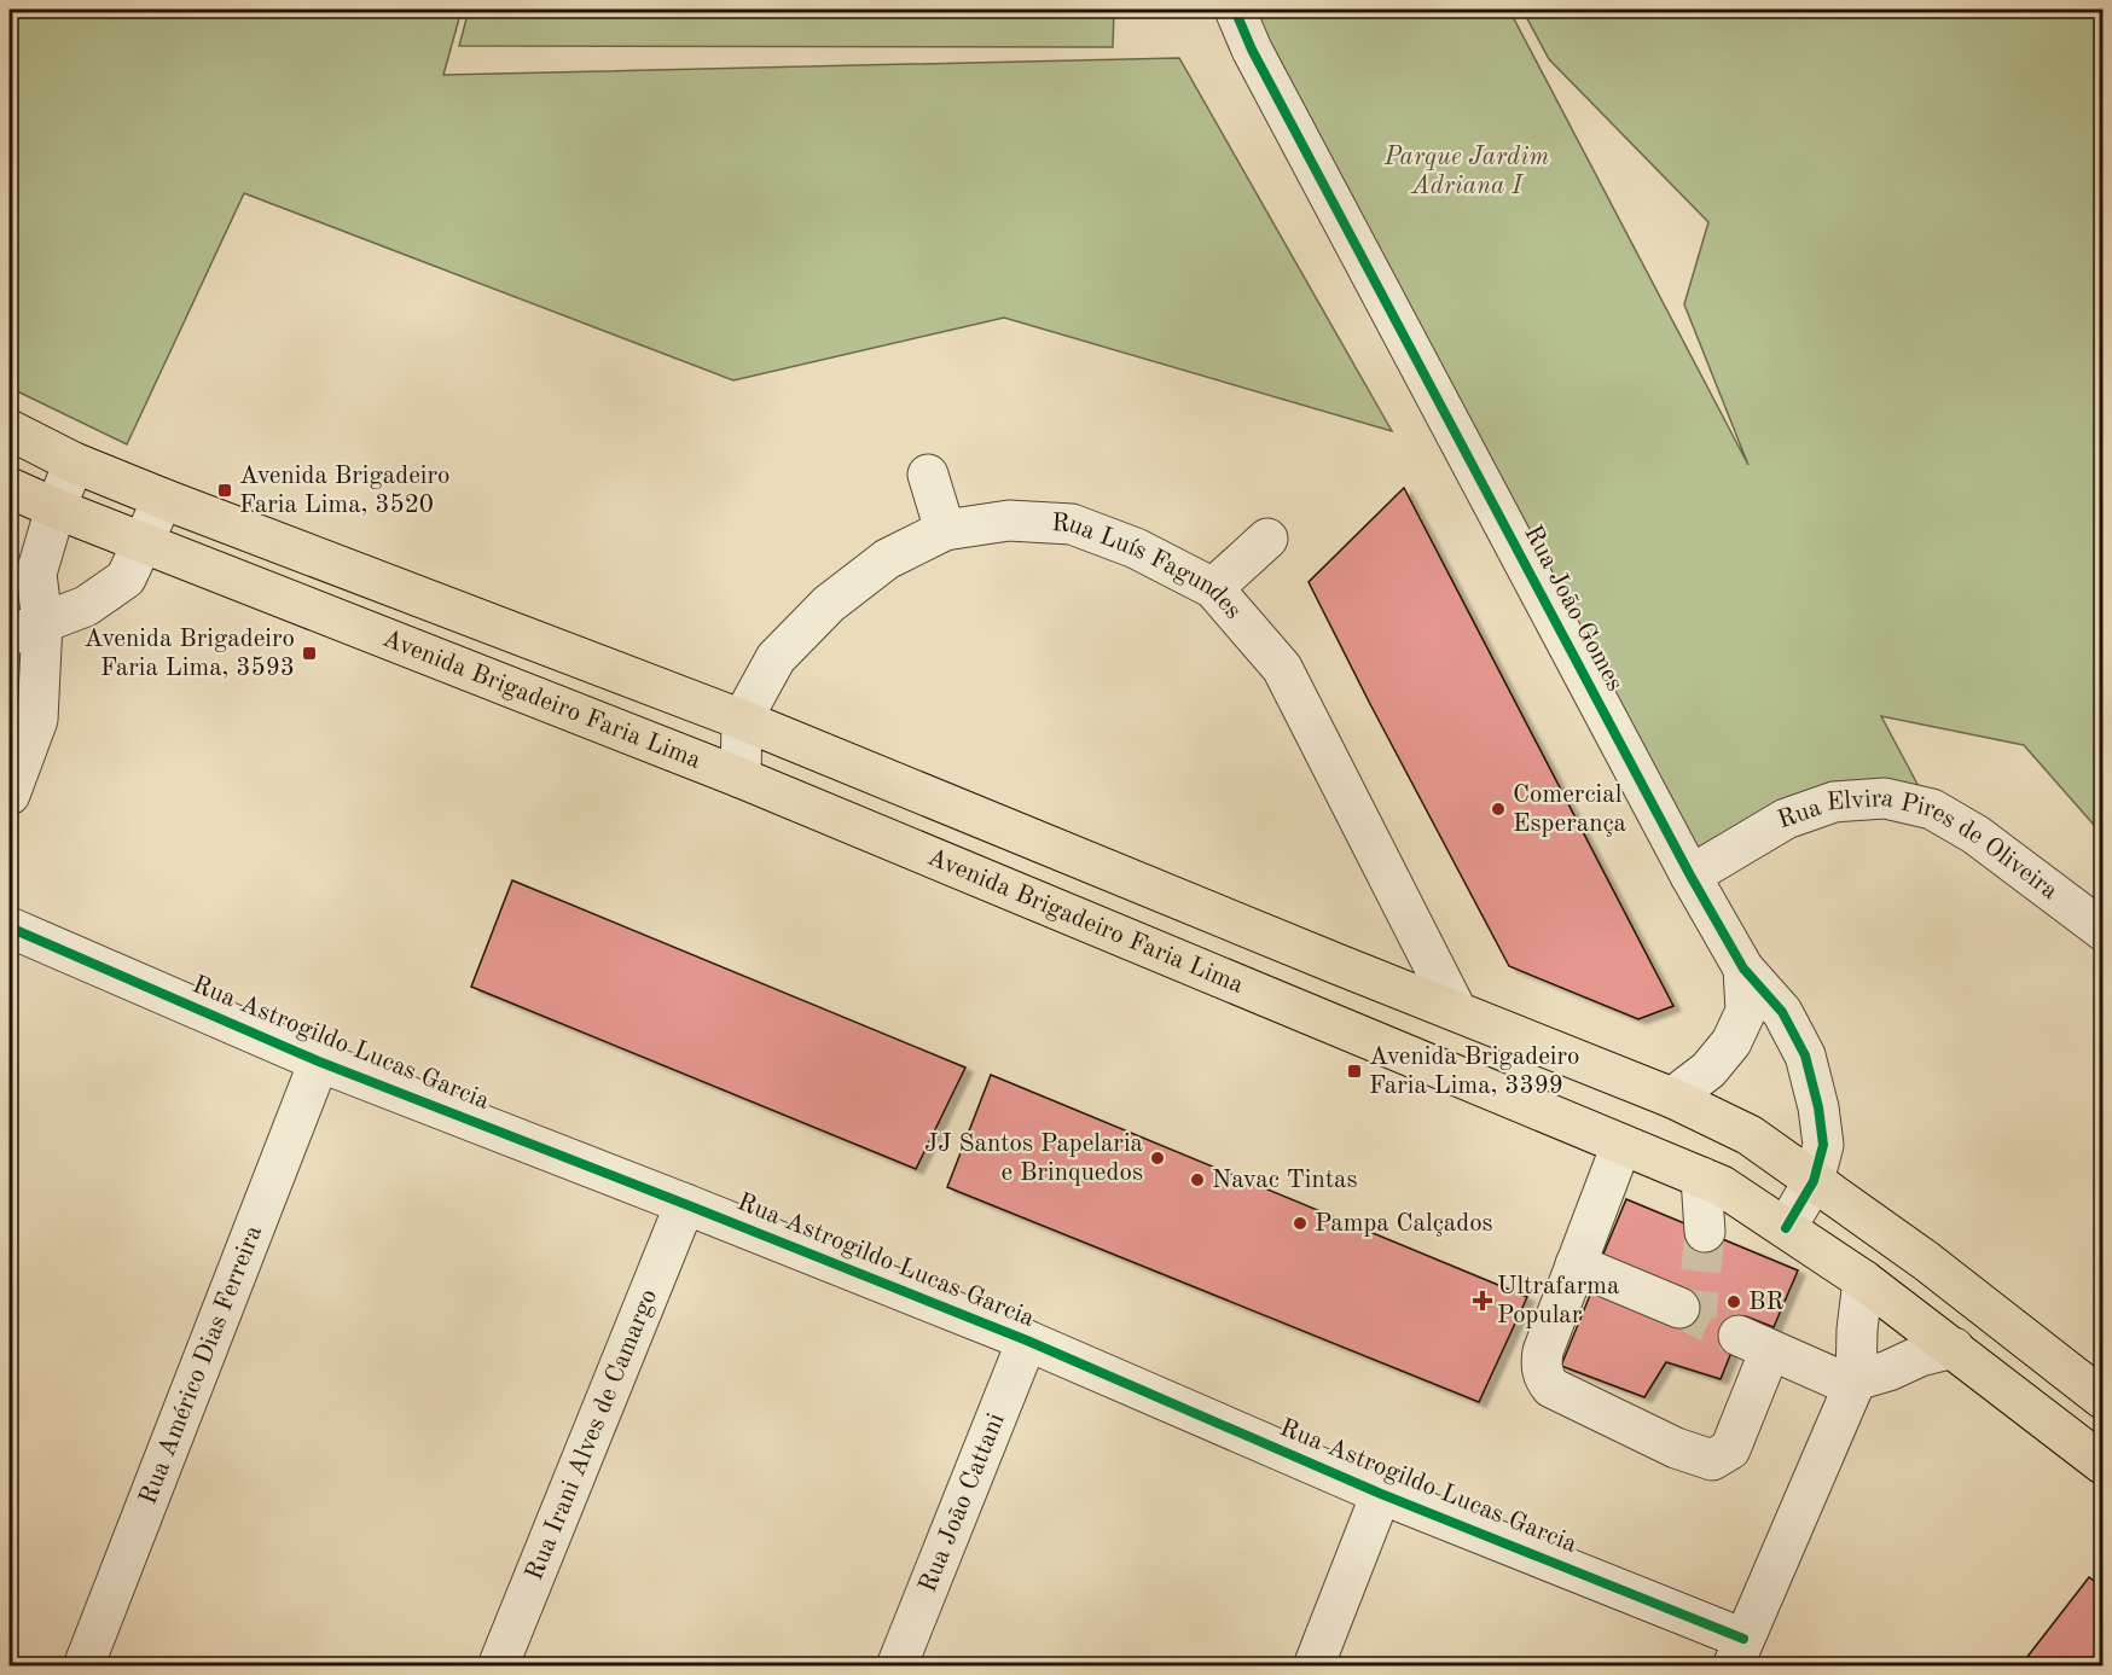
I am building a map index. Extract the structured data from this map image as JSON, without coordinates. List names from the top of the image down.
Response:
{
  "streets": {
    "main road": ["Avenida Brigadeiro Faria Lima"],
    "street": [
      "Rua Luís Fagundes",
      "Rua João Gomes",
      "Rua Elvira Pires de Oliveira",
      "Rua Astrogildo Lucas Garcia",
      "Rua Américo Dias Ferreira",
      "Rua Irani Alves de Camargo",
      "Rua João Cattani"
    ]
  },
  "crossings": [
    ["Rua Luís Fagundes", "Avenida Brigadeiro Faria Lima"],
    ["Rua João Gomes", "Avenida Brigadeiro Faria Lima"],
    ["Rua João Gomes", "Rua Elvira Pires de Oliveira"],
    ["Rua Astrogildo Lucas Garcia", "Rua Américo Dias Ferreira"],
    ["Rua Astrogildo Lucas Garcia", "Rua Irani Alves de Camargo"],
    ["Rua Astrogildo Lucas Garcia", "Rua João Cattani"]
  ],
  "parks": ["Parque Jardim Adriana I"],
  "places": {
    "transit": ["Avenida Brigadeiro Faria Lima, 3520", "Avenida Brigadeiro Faria Lima, 3593", "Avenida Brigadeiro Faria Lima, 3399"],
    "other": [
      "Comercial Esperança",
      "JJ Santos Papelaria e Brinquedos",
      "Navac Tintas",
      "Pampa Calçados",
      "BR"
    ],
    "health": ["Ultrafarma Popular"]
  }
}
